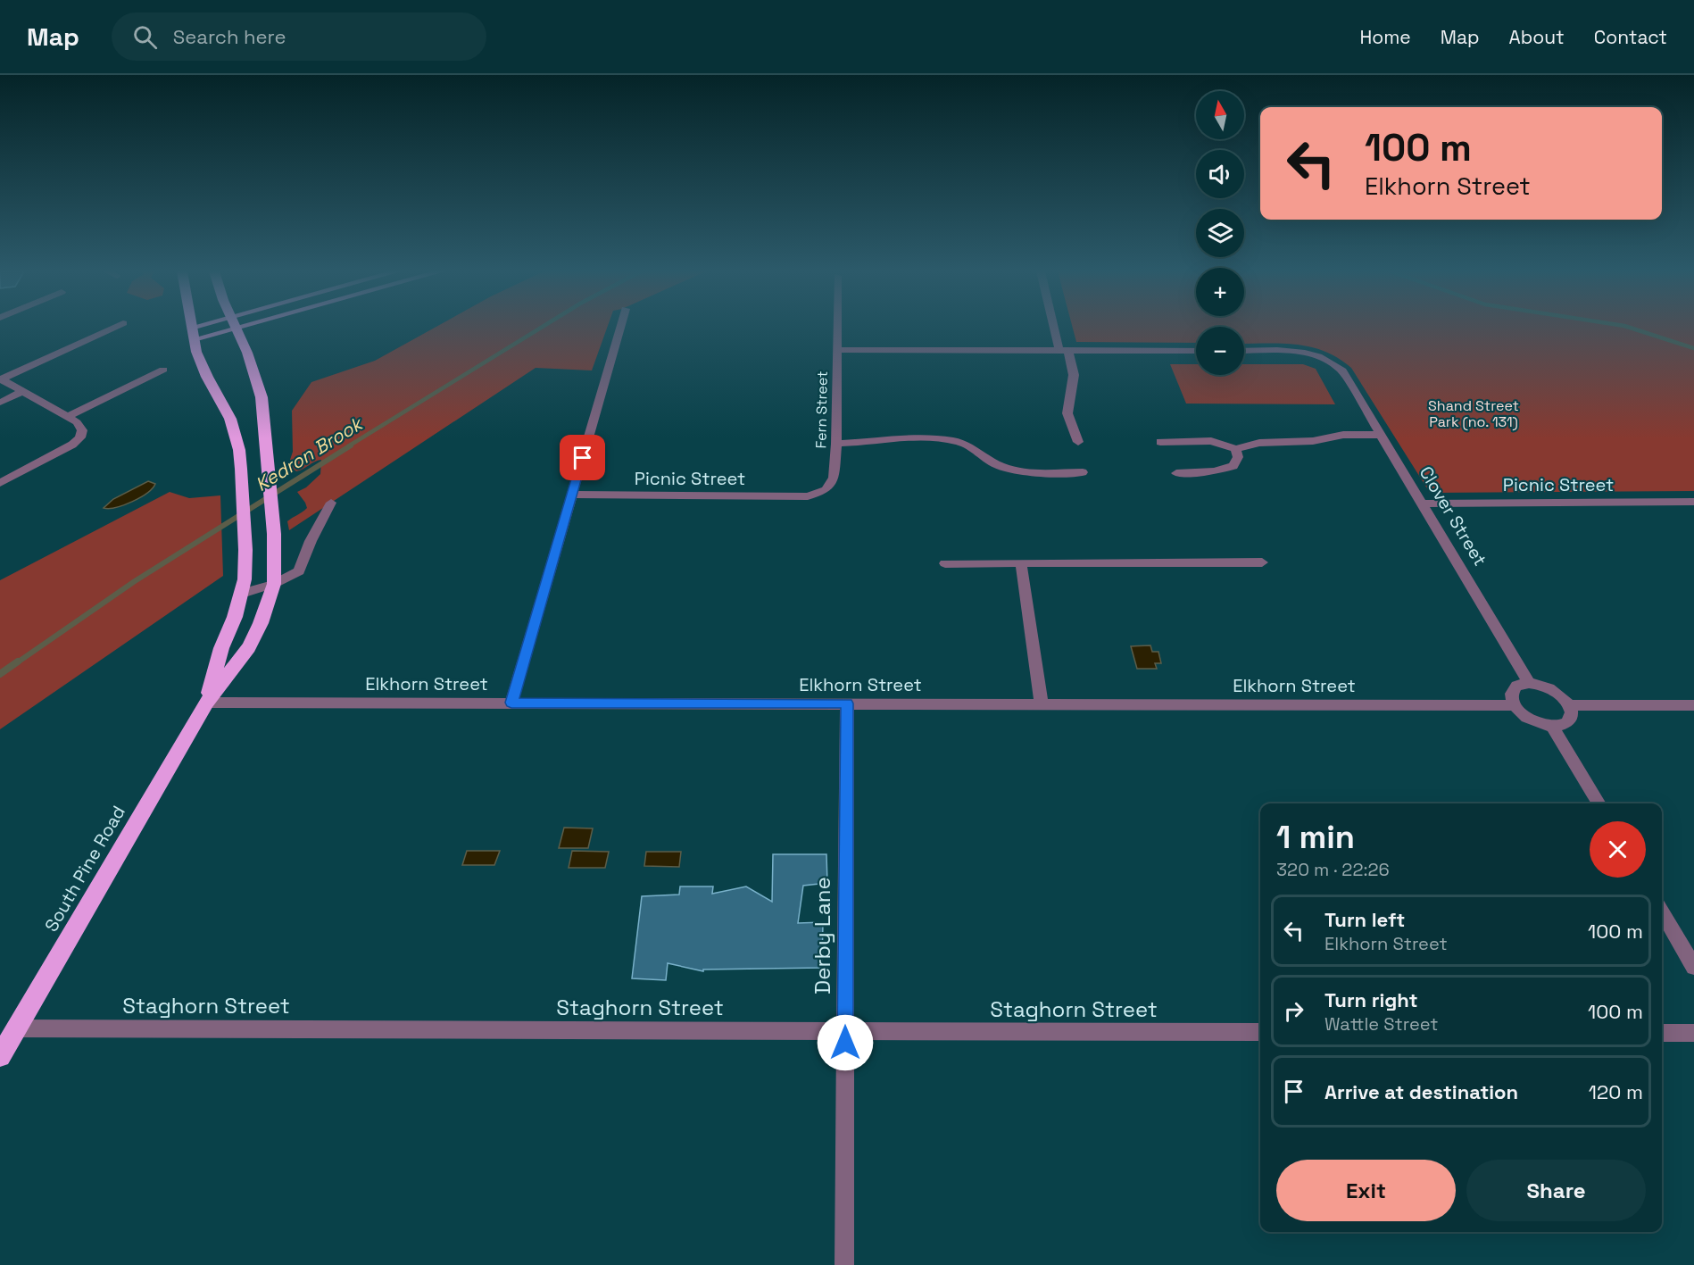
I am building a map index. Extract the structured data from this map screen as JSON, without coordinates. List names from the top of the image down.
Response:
{
  "streets": {
    "highway": ["South Pine Road"],
    "street": [
      "Fern Street",
      "Picnic Street",
      "Clover Street",
      "Elkhorn Street",
      "Derby Lane",
      "Staghorn Street"
    ]
  },
  "crossings": [
    ["Fern Street", "Picnic Street"],
    ["Picnic Street", "Clover Street"],
    ["Elkhorn Street", "South Pine Road"],
    ["Elkhorn Street", "Derby Lane"],
    ["South Pine Road", "Staghorn Street"],
    ["Derby Lane", "Staghorn Street"]
  ],
  "water": ["Kedron Brook"],
  "parks": ["Shand Street Park (no. 131)"],
  "north": "top",
  "page": {
    "header": "Map",
    "search": "Search here",
    "nav": [
      "Home",
      "Map",
      "About",
      "Contact"
    ],
    "map_buttons": ["+", "−"],
    "turn": ["100 m", "Elkhorn Street"],
    "heading": ["1 min", "320 m · 22:26"],
    "list": [
      {
        "name": "Turn left",
        "note": "Elkhorn Street",
        "value": "100 m"
      },
      {
        "name": "Turn right",
        "note": "Wattle Street",
        "value": "100 m"
      },
      {
        "name": "Arrive at destination",
        "value": "120 m"
      }
    ],
    "buttons": ["Exit", "Share"]
  }
}
